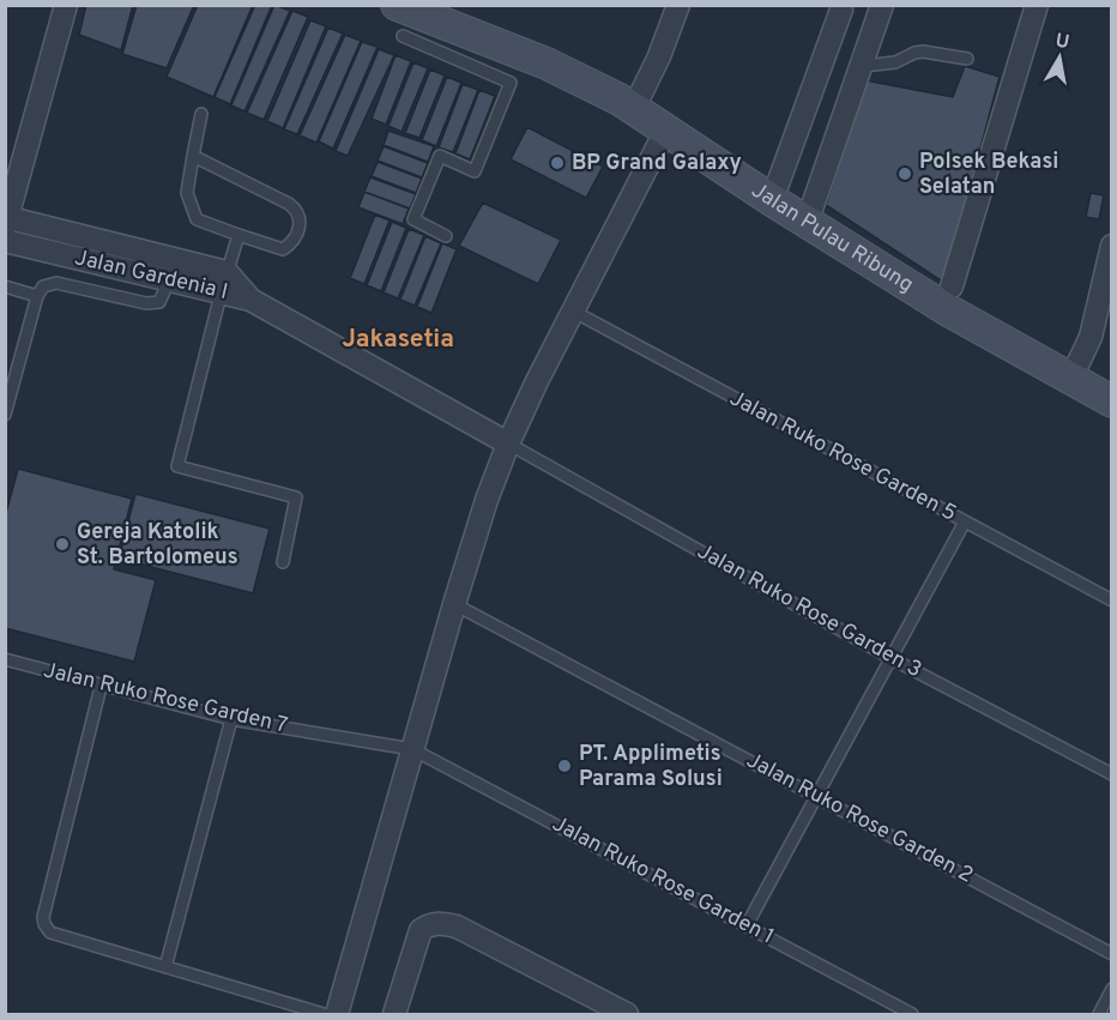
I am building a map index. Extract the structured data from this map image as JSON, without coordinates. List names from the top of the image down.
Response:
{
  "streets": {
    "main road": ["Jalan Pulau Ribung"],
    "street": ["Jalan Gardenia I"],
    "lane": [
      "Jalan Ruko Rose Garden 5",
      "Jalan Ruko Rose Garden 3",
      "Jalan Ruko Rose Garden 7",
      "Jalan Ruko Rose Garden 2",
      "Jalan Ruko Rose Garden 1"
    ]
  },
  "crossings": [
    ["Jalan Ruko Rose Garden 7", "Jalan Ruko Rose Garden 1"]
  ],
  "districts": ["Jakasetia"],
  "places": [
    "BP Grand Galaxy",
    "Polsek Bekasi Selatan",
    "Gereja Katolik St. Bartolomeus",
    "PT. Applimetis Parama Solusi"
  ],
  "north": "top"
}
